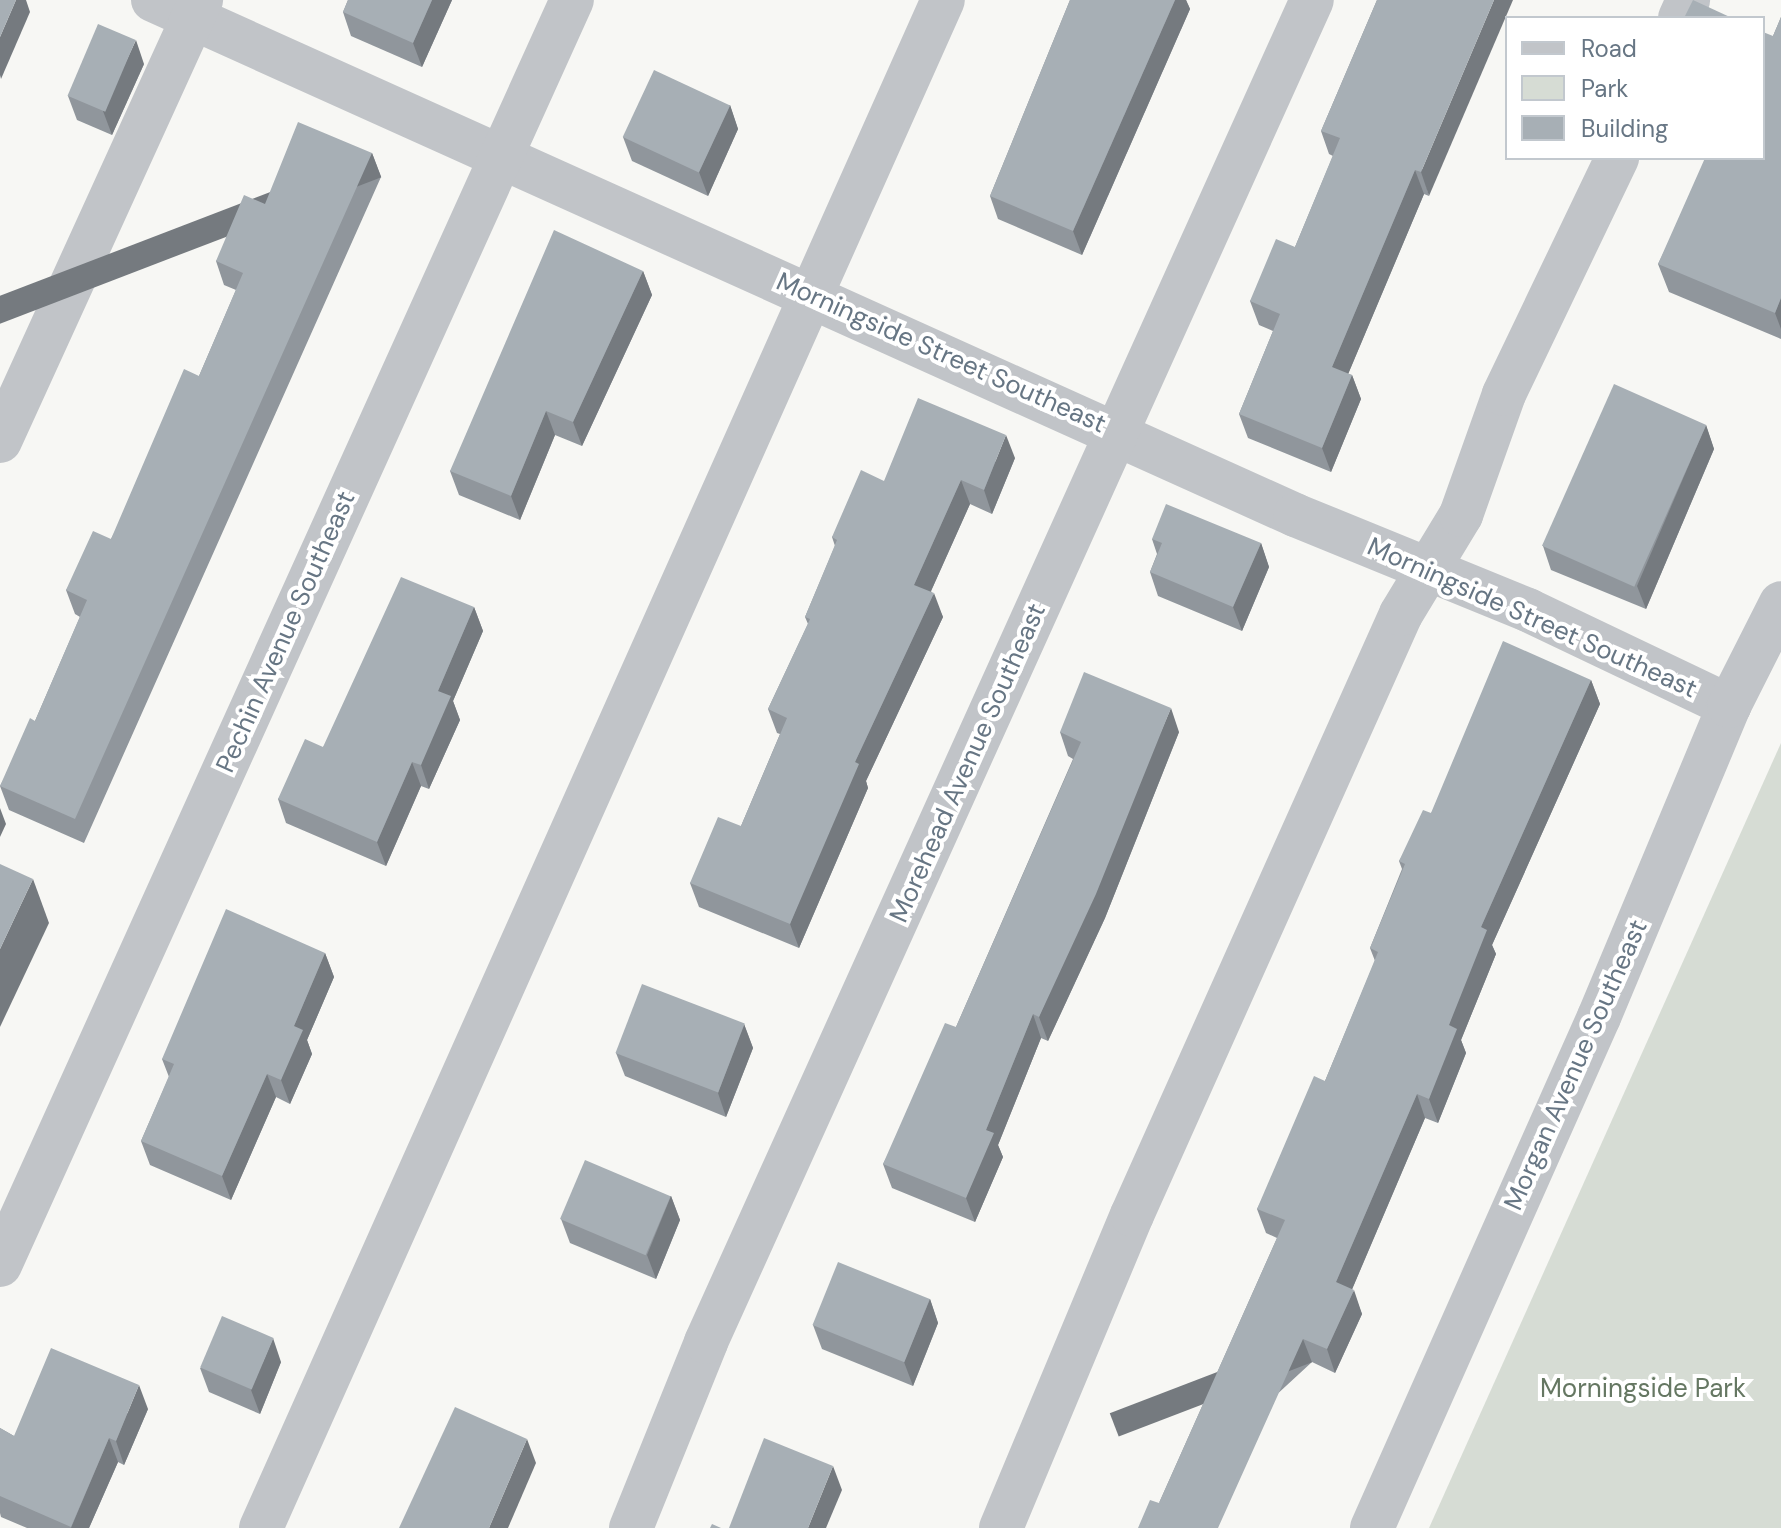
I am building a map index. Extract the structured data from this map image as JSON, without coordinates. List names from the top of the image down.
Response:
{
  "streets": {
    "street": [
      "Morningside Street Southeast",
      "Pechin Avenue Southeast",
      "Morehead Avenue Southeast",
      "Morgan Avenue Southeast"
    ]
  },
  "crossings": [
    ["Morningside Street Southeast", "Pechin Avenue Southeast"],
    ["Morningside Street Southeast", "Morehead Avenue Southeast"],
    ["Morningside Street Southeast", "Morgan Avenue Southeast"]
  ],
  "parks": ["Morningside Park"],
  "legend": ["Road", "Park", "Building"]
}
